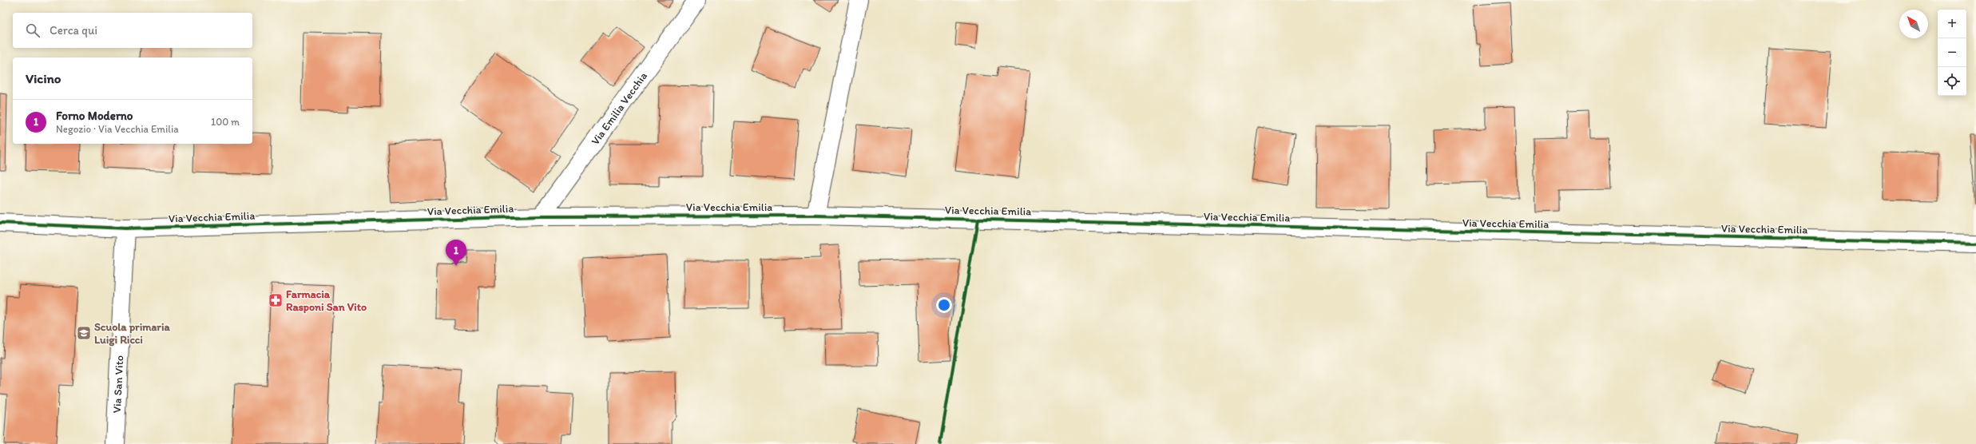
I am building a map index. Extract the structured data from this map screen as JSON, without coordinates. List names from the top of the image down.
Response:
{
  "streets": {
    "street": ["Via Emilia Vecchia", "Via Vecchia Emilia", "Via San Vito"]
  },
  "crossings": [
    ["Via Emilia Vecchia", "Via Vecchia Emilia"],
    ["Via Vecchia Emilia", "Via San Vito"]
  ],
  "places": {
    "pharmacy": ["Farmacia Rasponi San Vito"],
    "school or university": ["Scuola primaria Luigi Ricci"]
  },
  "north": "top left",
  "page": {
    "map_buttons": ["+", "−"],
    "search": "Cerca qui",
    "heading": "Vicino",
    "list": [
      {
        "mark": "1",
        "name": "Forno Moderno",
        "note": "Negozio · Via Vecchia Emilia",
        "value": "100 m"
      }
    ],
    "pins": "1"
  }
}
